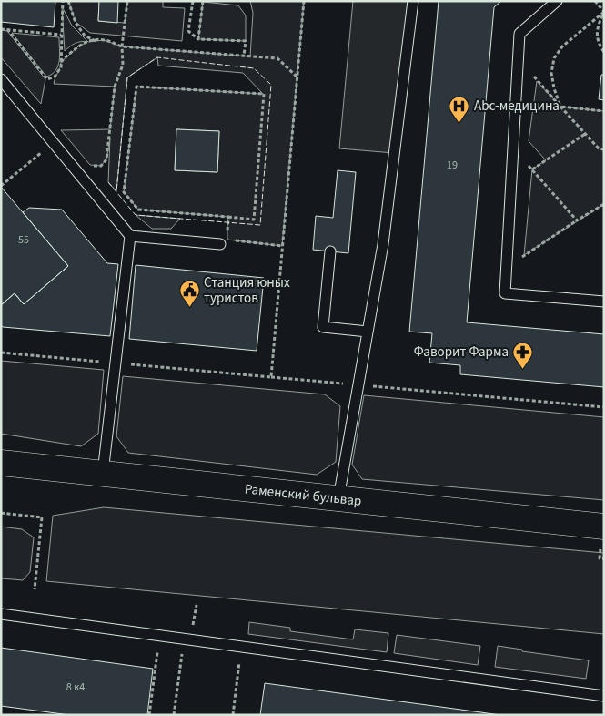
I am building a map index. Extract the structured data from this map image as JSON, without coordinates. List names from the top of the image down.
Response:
{
  "streets": {
    "street": ["Раменский бульвар"]
  },
  "places": {
    "hospital": ["Abc-медицина"],
    "public building": ["Станция юных туристов"],
    "pharmacy": ["Фаворит Фарма"]
  },
  "house_numbers": ["19", "55", "8 к4"]
}
